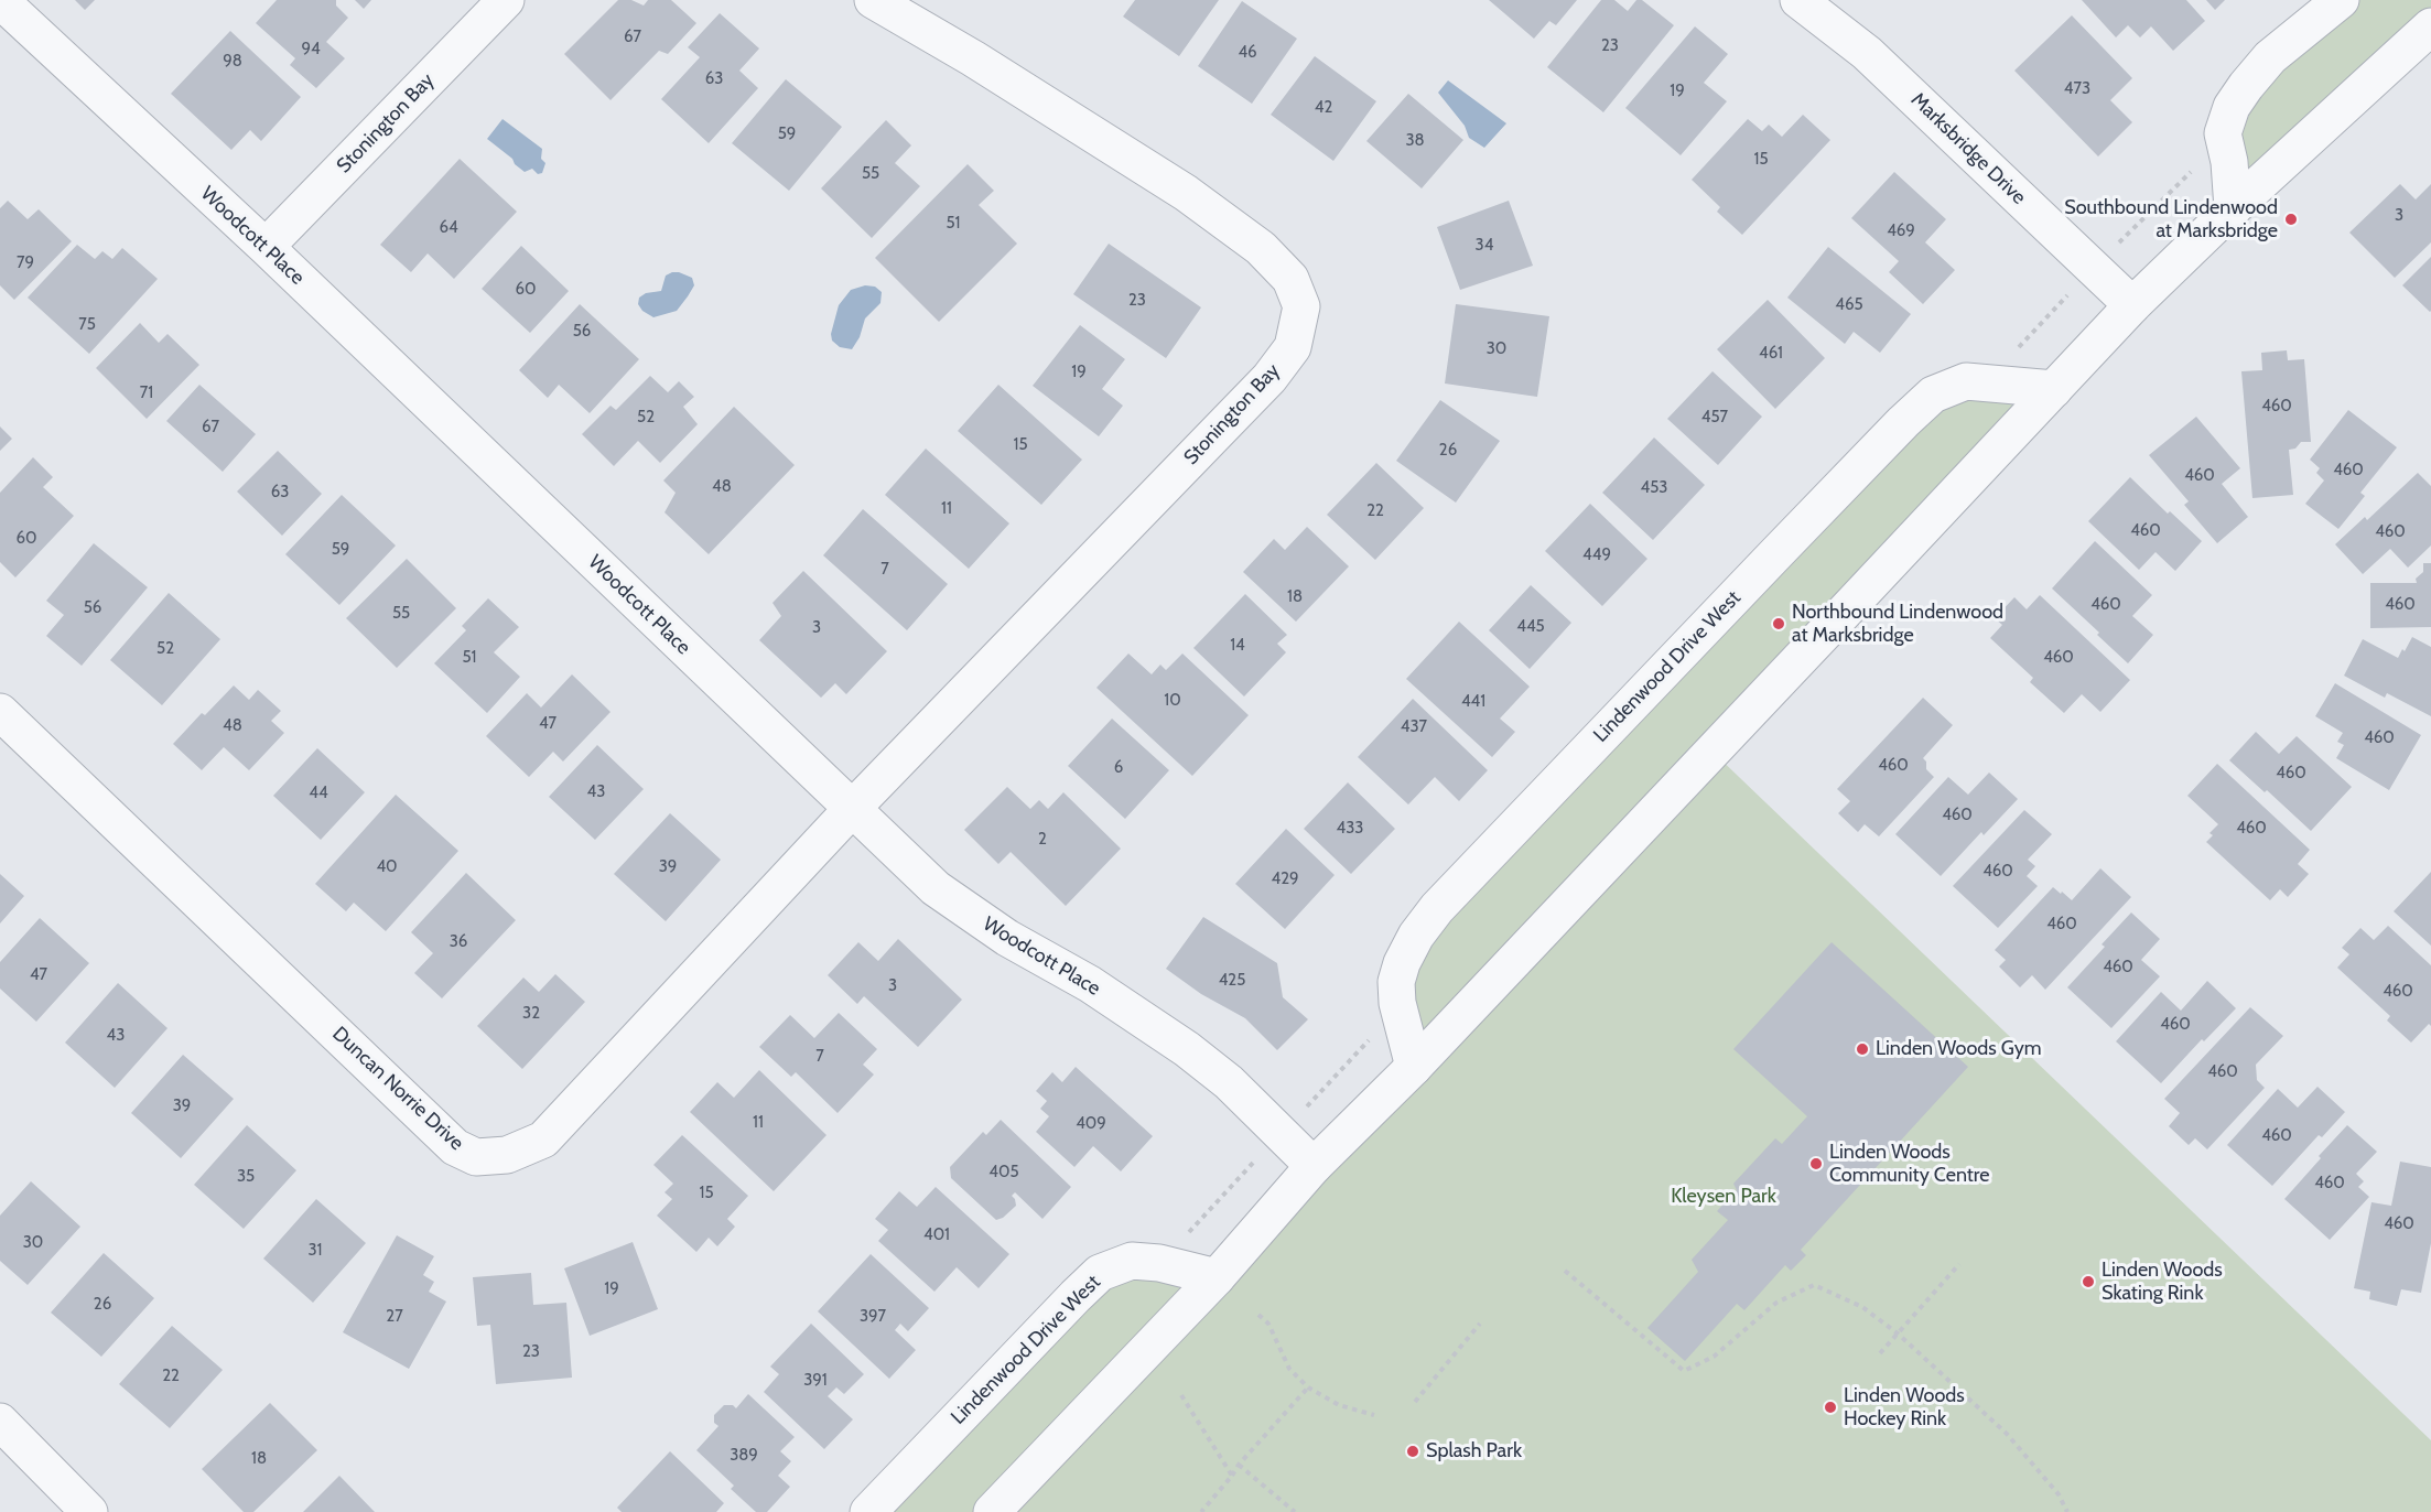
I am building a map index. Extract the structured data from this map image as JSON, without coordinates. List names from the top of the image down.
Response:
{
  "streets": {
    "street": [
      "Stonington Bay",
      "Marksbridge Drive",
      "Woodcott Place",
      "Lindenwood Drive West",
      "Duncan Norrie Drive"
    ]
  },
  "crossings": [
    ["Stonington Bay", "Woodcott Place"],
    ["Stonington Bay", "Duncan Norrie Drive"],
    ["Woodcott Place", "Duncan Norrie Drive"]
  ],
  "parks": ["Kleysen Park"],
  "places": [
    "Southbound Lindenwood at Marksbridge",
    "Northbound Lindenwood at Marksbridge",
    "Linden Woods Gym",
    "Linden Woods Community Centre",
    "Linden Woods Skating Rink",
    "Linden Woods Hockey Rink",
    "Splash Park"
  ],
  "house_numbers": [
    "67",
    "23",
    "94",
    "46",
    "98",
    "63",
    "473",
    "19",
    "42",
    "59",
    "38",
    "15",
    "55",
    "3",
    "51",
    "64",
    "469",
    "34",
    "79",
    "60",
    "23",
    "465",
    "75",
    "56",
    "30",
    "461",
    "19",
    "71",
    "460",
    "52",
    "457",
    "67",
    "15",
    "26",
    "460",
    "460",
    "48",
    "453",
    "63",
    "11",
    "22",
    "460",
    "460",
    "60",
    "59",
    "449",
    "7",
    "18",
    "460",
    "460",
    "56",
    "55",
    "445",
    "3",
    "14",
    "52",
    "51",
    "460",
    "10",
    "441",
    "47",
    "48",
    "437",
    "460",
    "460",
    "6",
    "460",
    "43",
    "44",
    "460",
    "433",
    "460",
    "2",
    "40",
    "39",
    "460",
    "429",
    "460",
    "36",
    "460",
    "47",
    "425",
    "3",
    "460",
    "32",
    "460",
    "43",
    "7",
    "460",
    "39",
    "11",
    "409",
    "460",
    "405",
    "35",
    "460",
    "15",
    "460",
    "401",
    "30",
    "31",
    "19",
    "26",
    "27",
    "397",
    "23",
    "22",
    "391",
    "389",
    "18"
  ]
}
